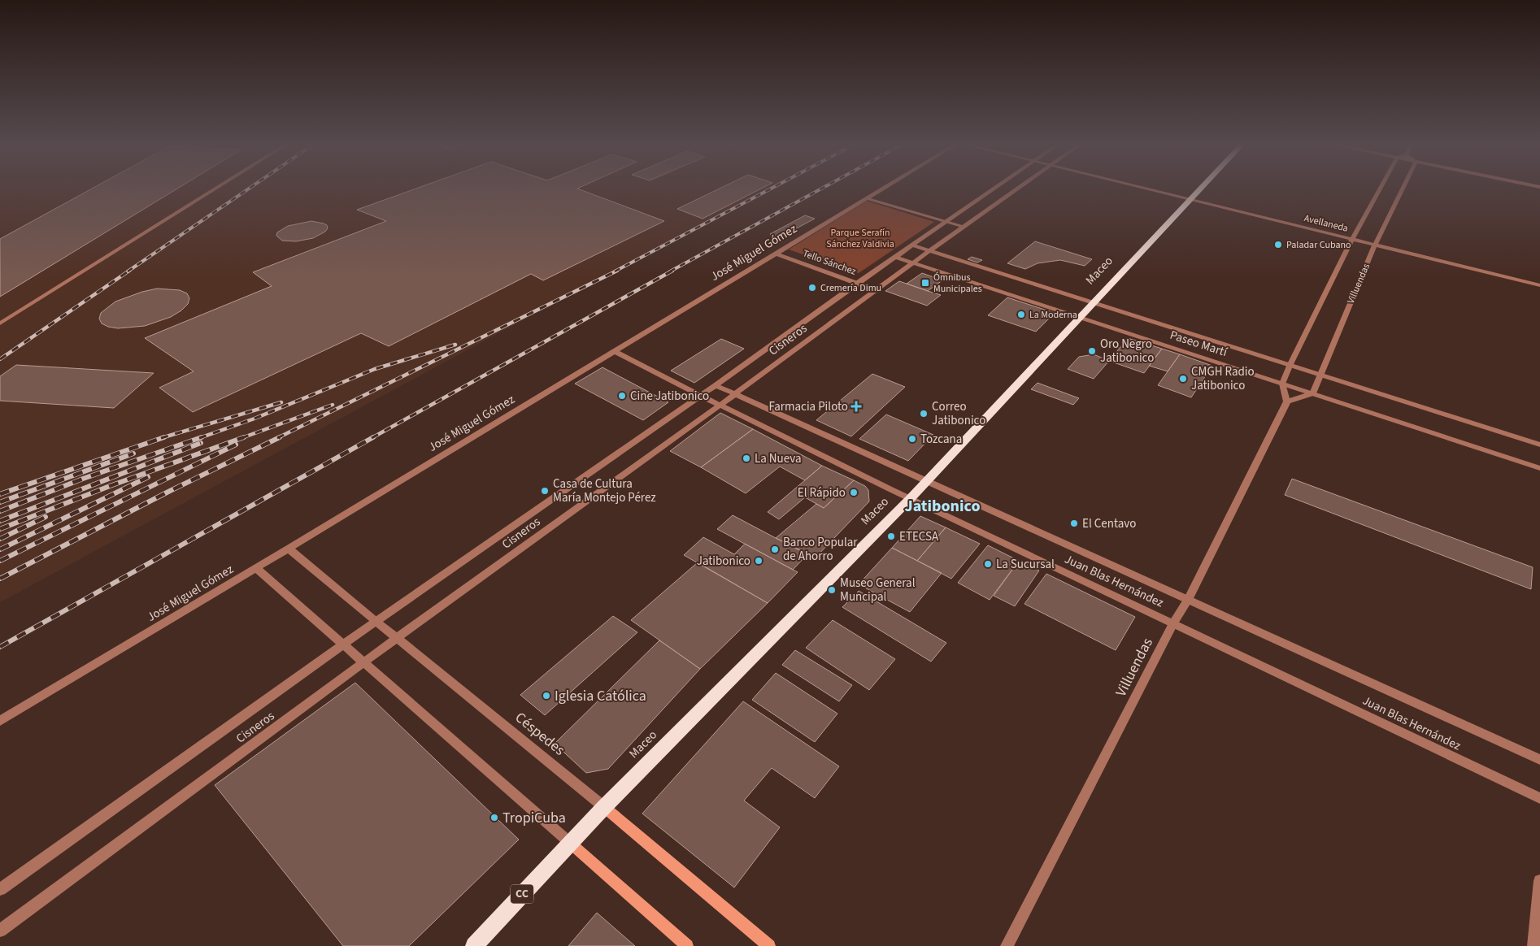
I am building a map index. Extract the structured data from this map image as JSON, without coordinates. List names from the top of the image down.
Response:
{
  "streets": {
    "highway": ["Maceo", "CC"],
    "main road": ["Céspedes"],
    "street": [
      "Avellaneda",
      "José Miguel Gómez",
      "Tello Sánchez",
      "Villuendas",
      "Cisneros",
      "Paseo Martí",
      "Juan Blas Hernández"
    ]
  },
  "crossings": [
    ["Avellaneda", "Maceo"],
    ["Avellaneda", "Villuendas"],
    ["José Miguel Gómez", "Tello Sánchez"],
    ["José Miguel Gómez", "Juan Blas Hernández"],
    ["José Miguel Gómez", "Céspedes"],
    ["Tello Sánchez", "Cisneros"],
    ["Maceo", "Paseo Martí"],
    ["Maceo", "Juan Blas Hernández"],
    ["Maceo", "Céspedes"],
    ["Villuendas", "Paseo Martí"],
    ["Villuendas", "Juan Blas Hernández"],
    ["Cisneros", "Paseo Martí"],
    ["Cisneros", "Juan Blas Hernández"],
    ["Cisneros", "Céspedes"]
  ],
  "districts": ["Jatibonico"],
  "parks": ["Parque Serafín Sánchez Valdivia"],
  "places": {
    "other": [
      "Paladar Cubano",
      "Cremería Dimu",
      "La Moderna",
      "Oro Negro Jatibonico",
      "CMGH Radio Jatibonico",
      "Cine Jatibonico",
      "Correo Jatibonico",
      "Tozcana",
      "La Nueva",
      "Casa de Cultura María Montejo Pérez",
      "El Rápido",
      "El Centavo",
      "ETECSA",
      "Banco Popular de Ahorro",
      "Jatibonico",
      "La Sucursal",
      "Museo General Muncipal",
      "Iglesia Católica",
      "TropiCuba"
    ],
    "transit": ["Ómnibus Municipales"],
    "health": ["Farmacia Piloto"]
  }
}
